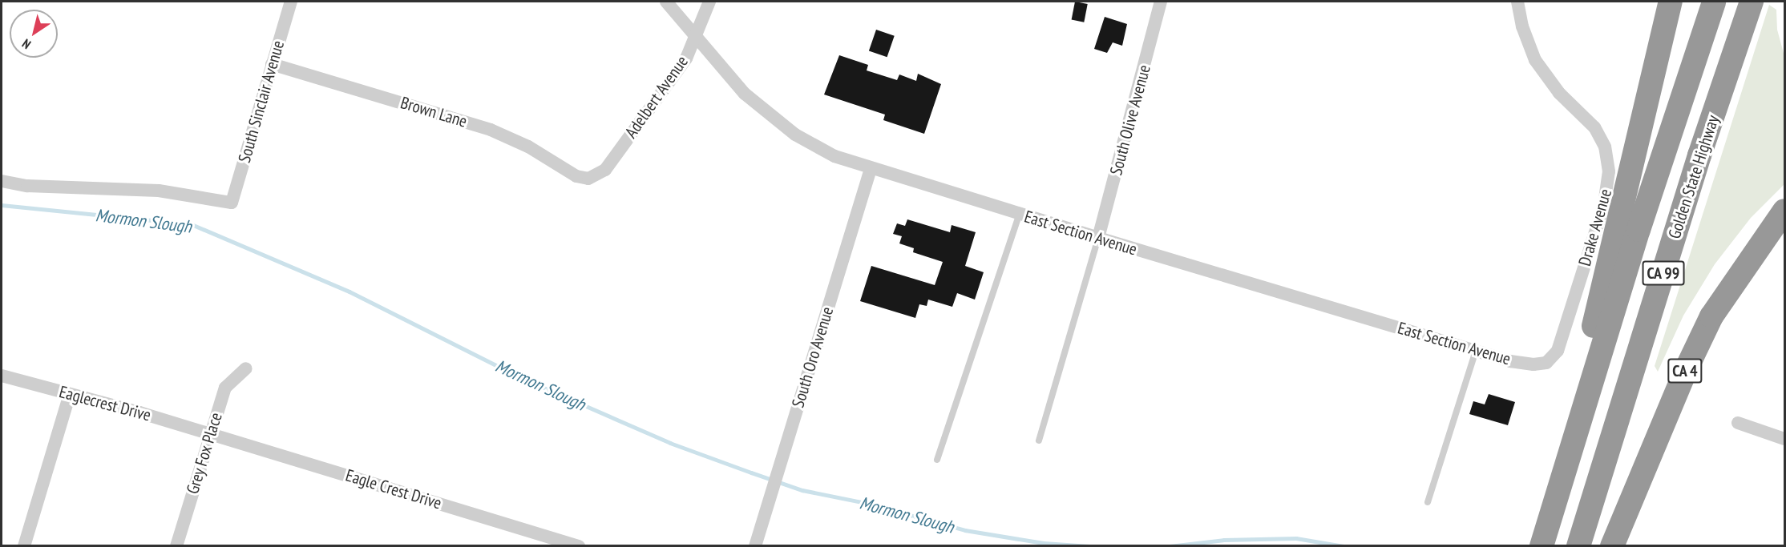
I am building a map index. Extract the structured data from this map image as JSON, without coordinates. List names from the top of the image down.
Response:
{
  "streets": {
    "highway": ["Golden State Highway", "CA 99", "CA 4"],
    "street": [
      "Adelbert Avenue",
      "South Sinclair Avenue",
      "Brown Lane",
      "South Olive Avenue",
      "Drake Avenue",
      "East Section Avenue",
      "South Oro Avenue",
      "Eaglecrest Drive",
      "Grey Fox Place",
      "Eagle Crest Drive"
    ]
  },
  "crossings": [
    ["Adelbert Avenue", "Brown Lane"],
    ["Adelbert Avenue", "East Section Avenue"],
    ["South Sinclair Avenue", "Brown Lane"],
    ["South Olive Avenue", "East Section Avenue"],
    ["Drake Avenue", "East Section Avenue"],
    ["East Section Avenue", "South Oro Avenue"],
    ["Eaglecrest Drive", "Grey Fox Place"],
    ["Eaglecrest Drive", "Eagle Crest Drive"],
    ["Grey Fox Place", "Eagle Crest Drive"]
  ],
  "water": ["Mormon Slough"],
  "north": "bottom left"
}
